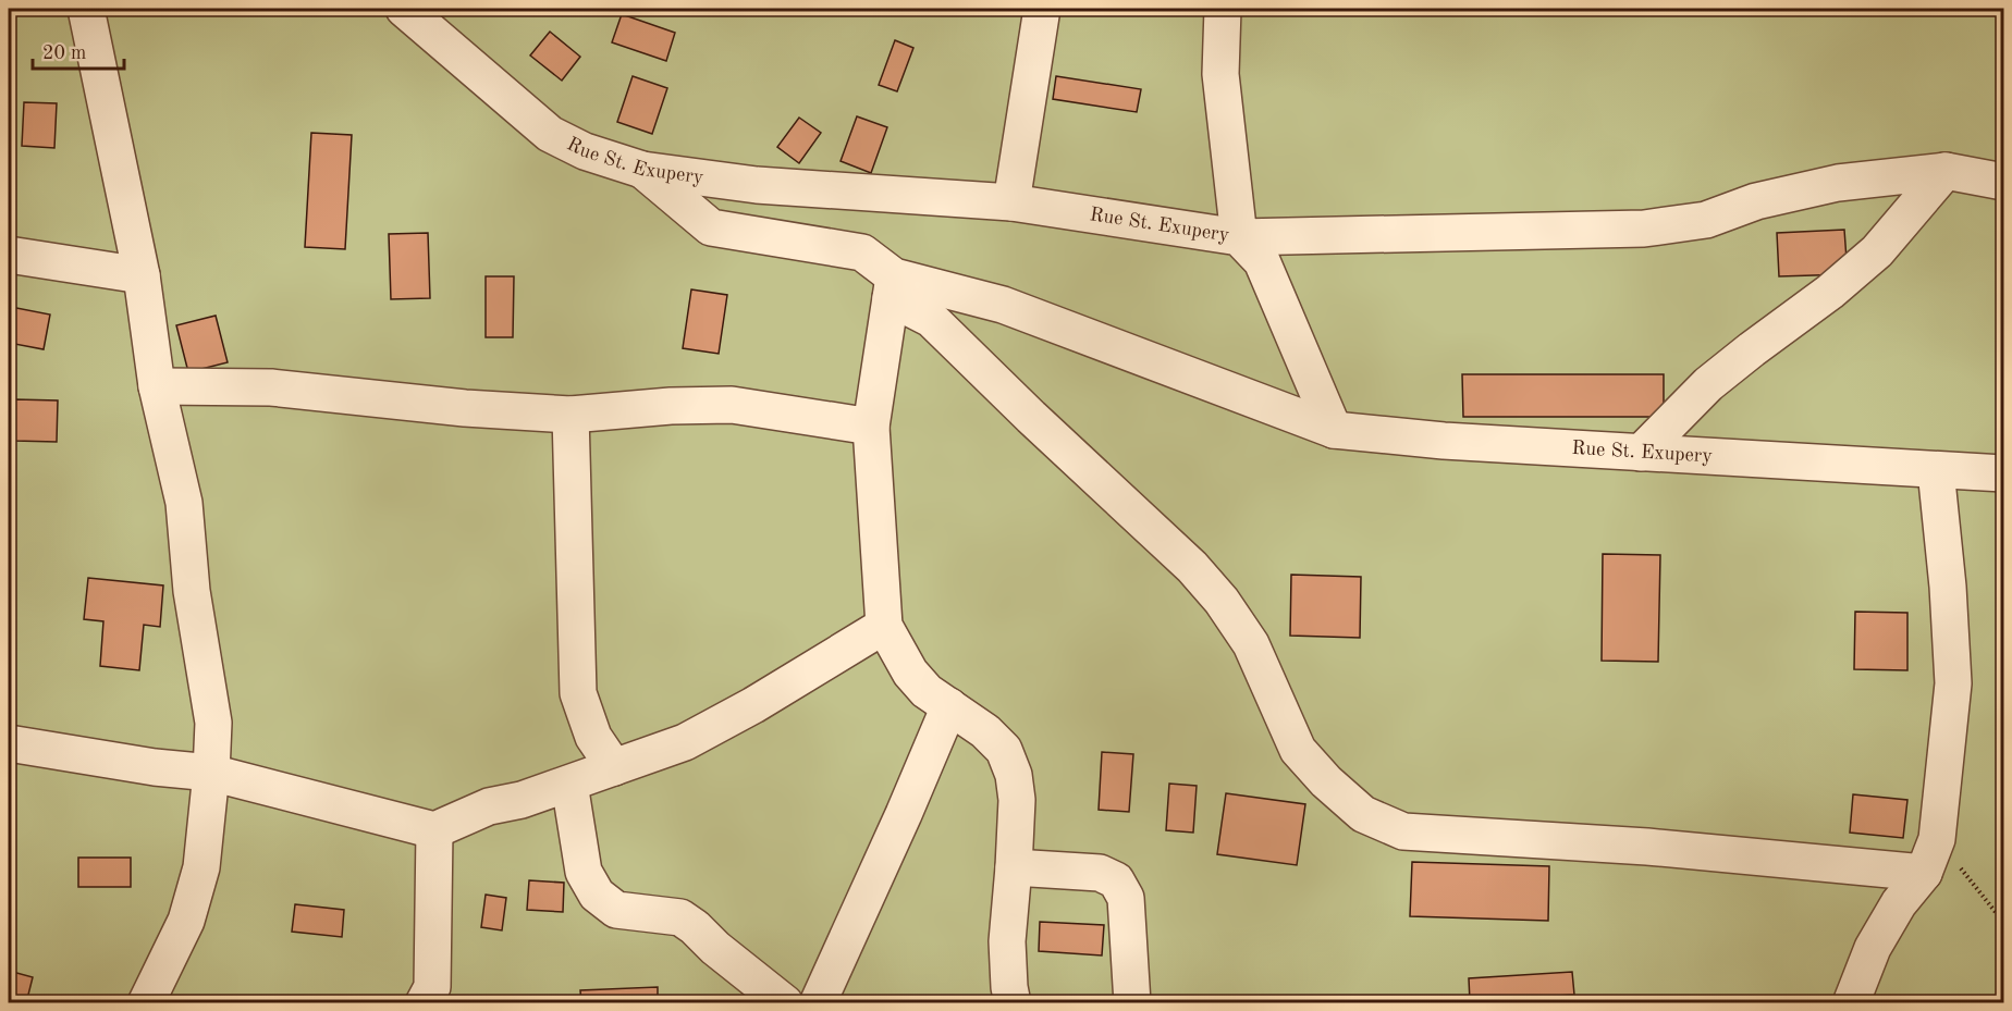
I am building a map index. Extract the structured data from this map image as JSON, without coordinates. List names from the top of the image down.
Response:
{
  "streets": {
    "street": ["Rue St. Exupery"]
  },
  "scale_bar": "20 m"
}
